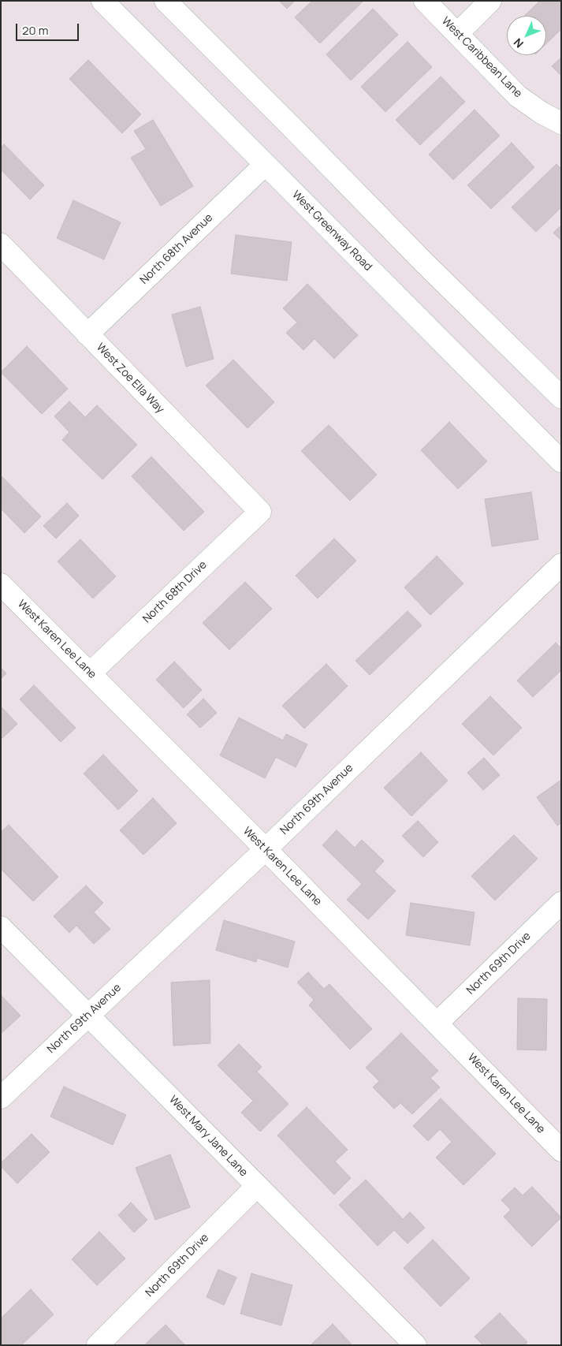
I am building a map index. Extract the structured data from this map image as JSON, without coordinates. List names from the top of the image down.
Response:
{
  "streets": {
    "street": [
      "West Caribbean Lane",
      "West Greenway Road",
      "North 68th Avenue",
      "West Zoe Ella Way",
      "North 68th Drive",
      "West Karen Lee Lane",
      "North 69th Avenue",
      "North 69th Drive",
      "West Mary Jane Lane"
    ]
  },
  "crossings": [
    ["West Greenway Road", "North 68th Avenue"],
    ["North 68th Avenue", "West Zoe Ella Way"],
    ["West Zoe Ella Way", "North 68th Drive"],
    ["North 68th Drive", "West Karen Lee Lane"],
    ["West Karen Lee Lane", "North 69th Avenue"],
    ["West Karen Lee Lane", "North 69th Drive"],
    ["North 69th Avenue", "West Mary Jane Lane"],
    ["North 69th Drive", "West Mary Jane Lane"]
  ],
  "scale_bar": "20 m",
  "north": "bottom left"
}
